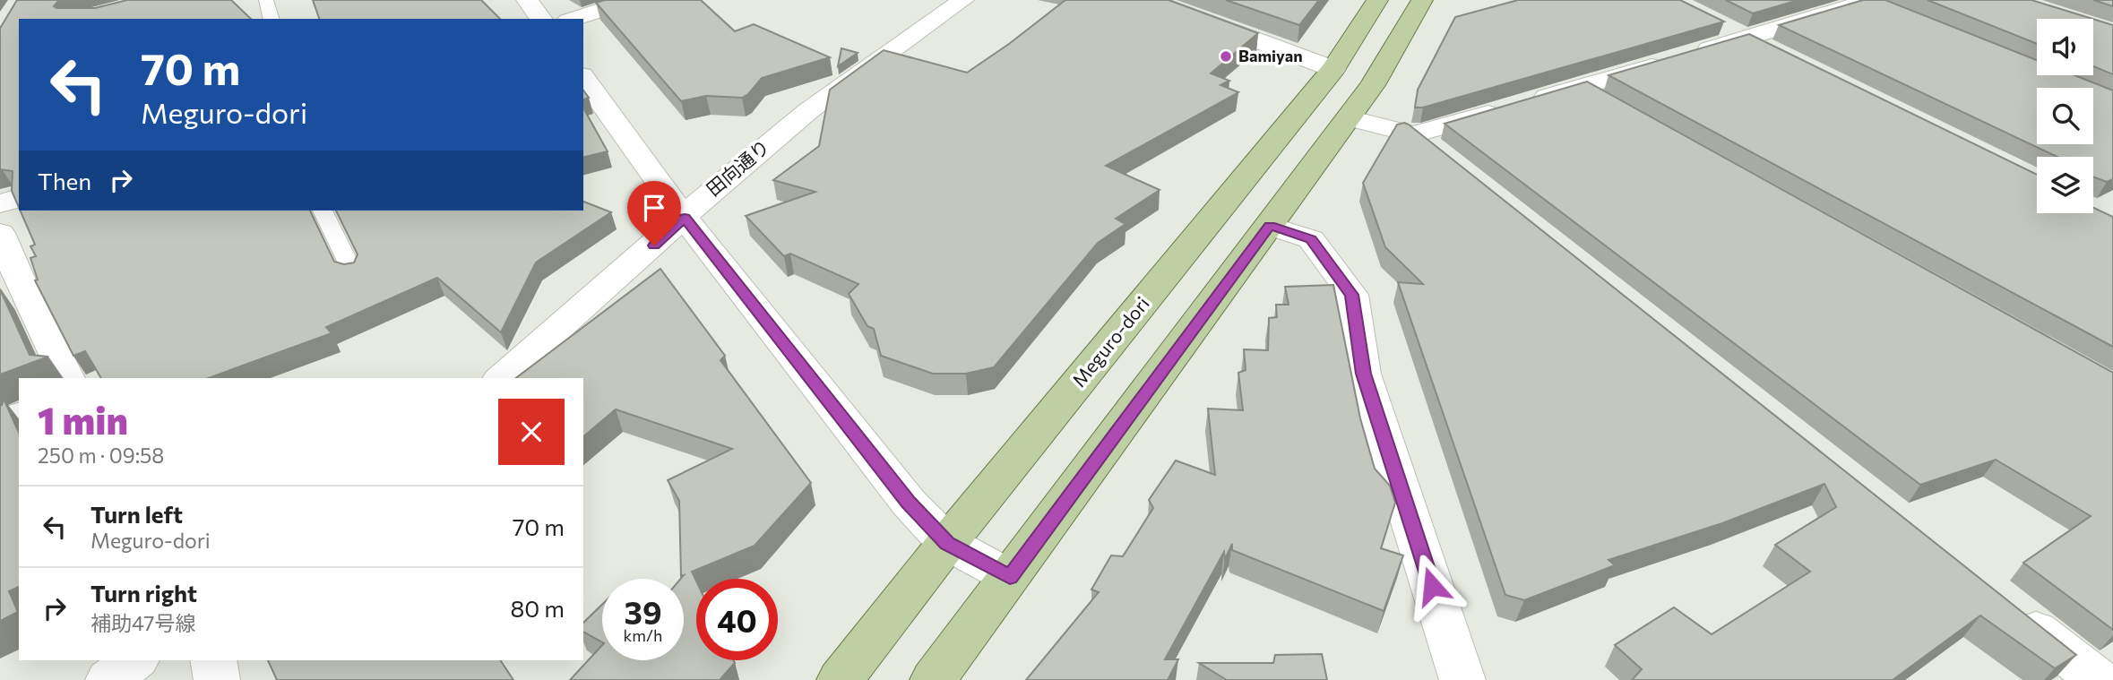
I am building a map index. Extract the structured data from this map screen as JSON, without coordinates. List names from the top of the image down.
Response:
{
  "streets": {
    "main road": ["Meguro-dori"],
    "street": ["田向通り"]
  },
  "places": ["Bamiyan"],
  "page": {
    "turn": ["70 m", "Meguro-dori"],
    "then": "Then",
    "heading": ["1 min", "250 m · 09:58"],
    "list": [
      {
        "name": "Turn left",
        "note": "Meguro-dori",
        "value": "70 m"
      },
      {
        "name": "Turn right",
        "note": "補助47号線",
        "value": "80 m"
      }
    ],
    "speed": "39 km/h",
    "limit": "40"
  }
}
